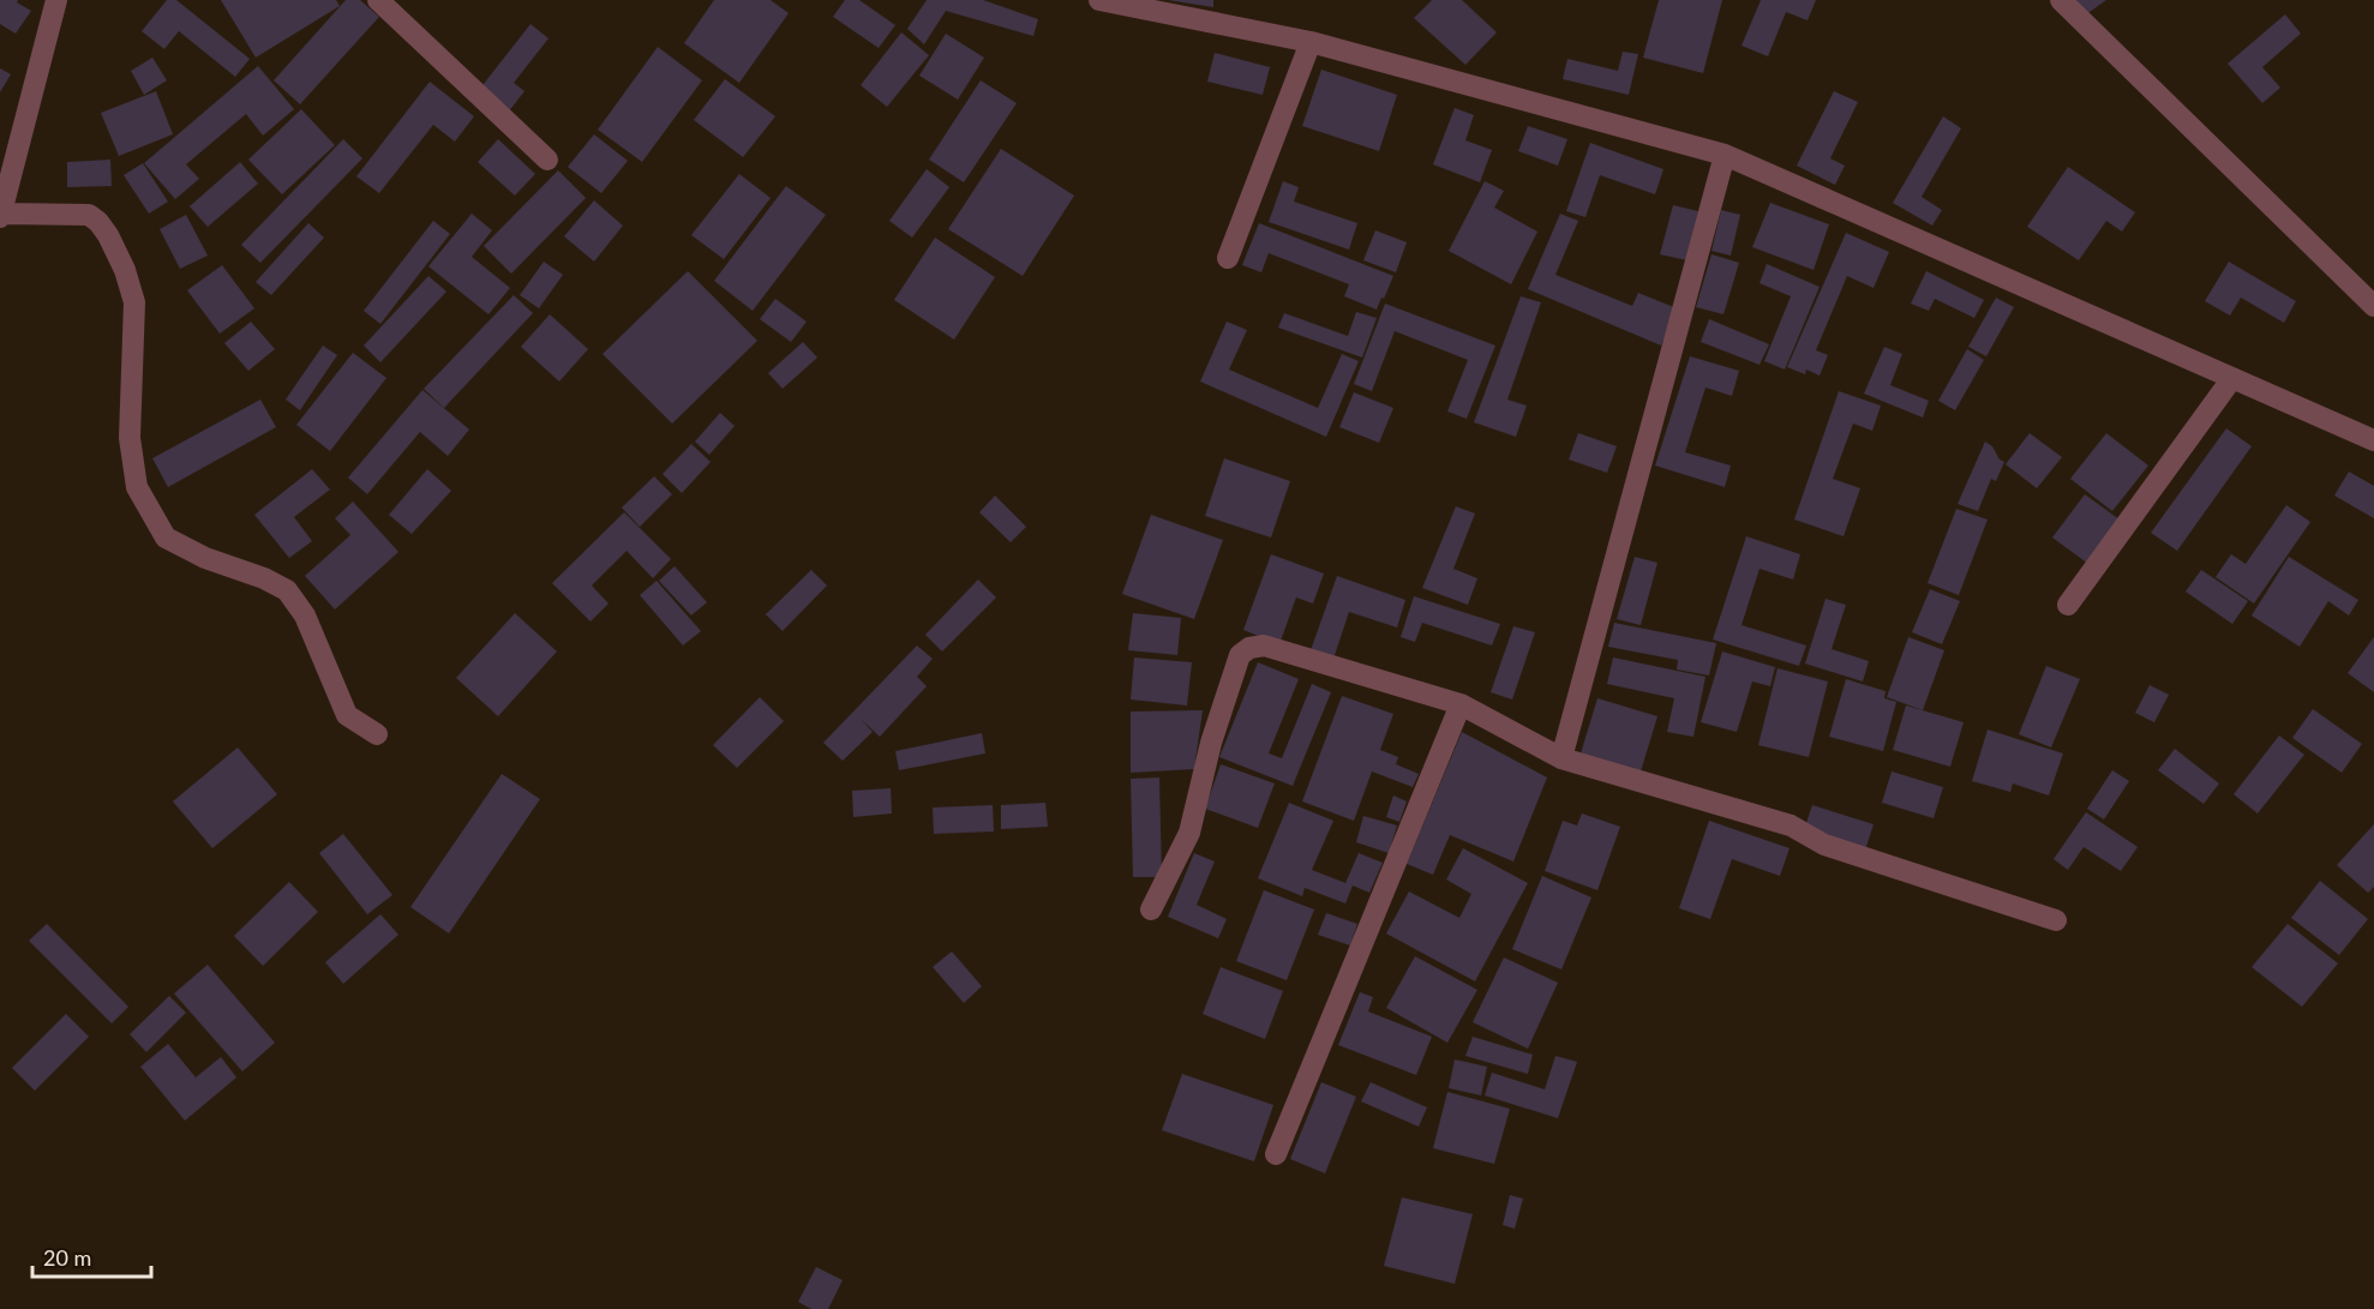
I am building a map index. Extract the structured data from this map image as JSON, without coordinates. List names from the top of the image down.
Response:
{
  "scale_bar": "20 m"
}
